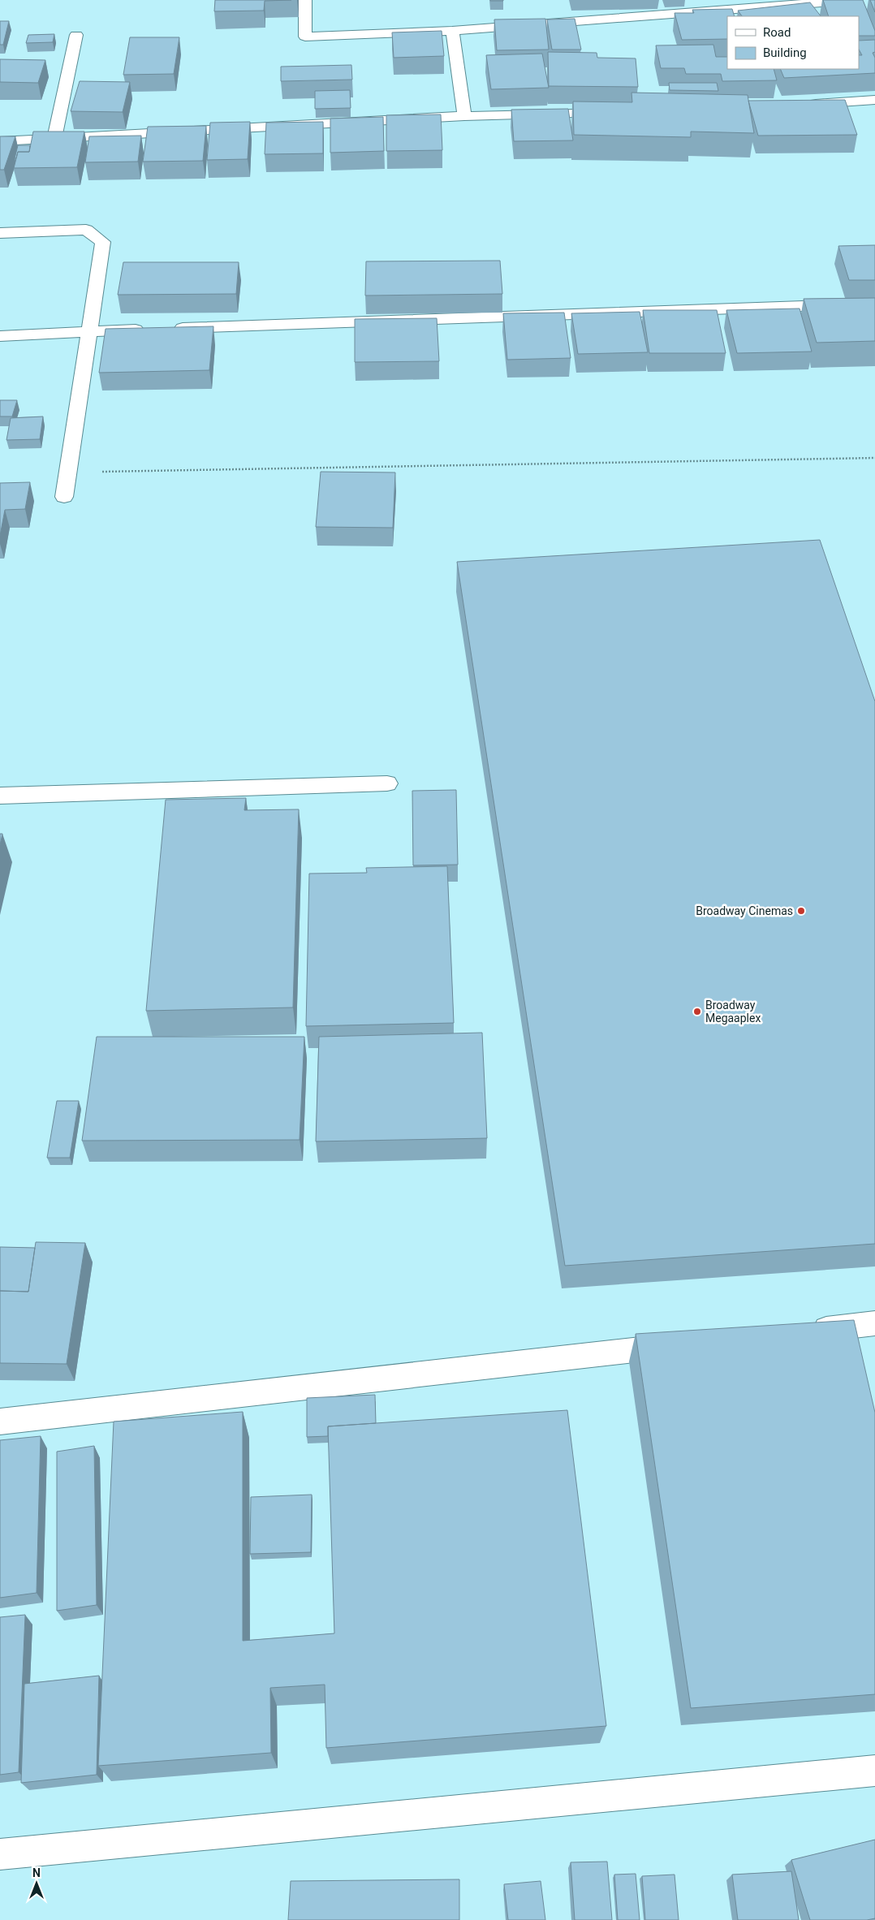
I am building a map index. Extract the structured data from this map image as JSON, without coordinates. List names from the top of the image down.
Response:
{
  "places": ["Broadway Cinemas", "Broadway Megaaplex"],
  "legend": ["Road", "Building"],
  "north": "top"
}
